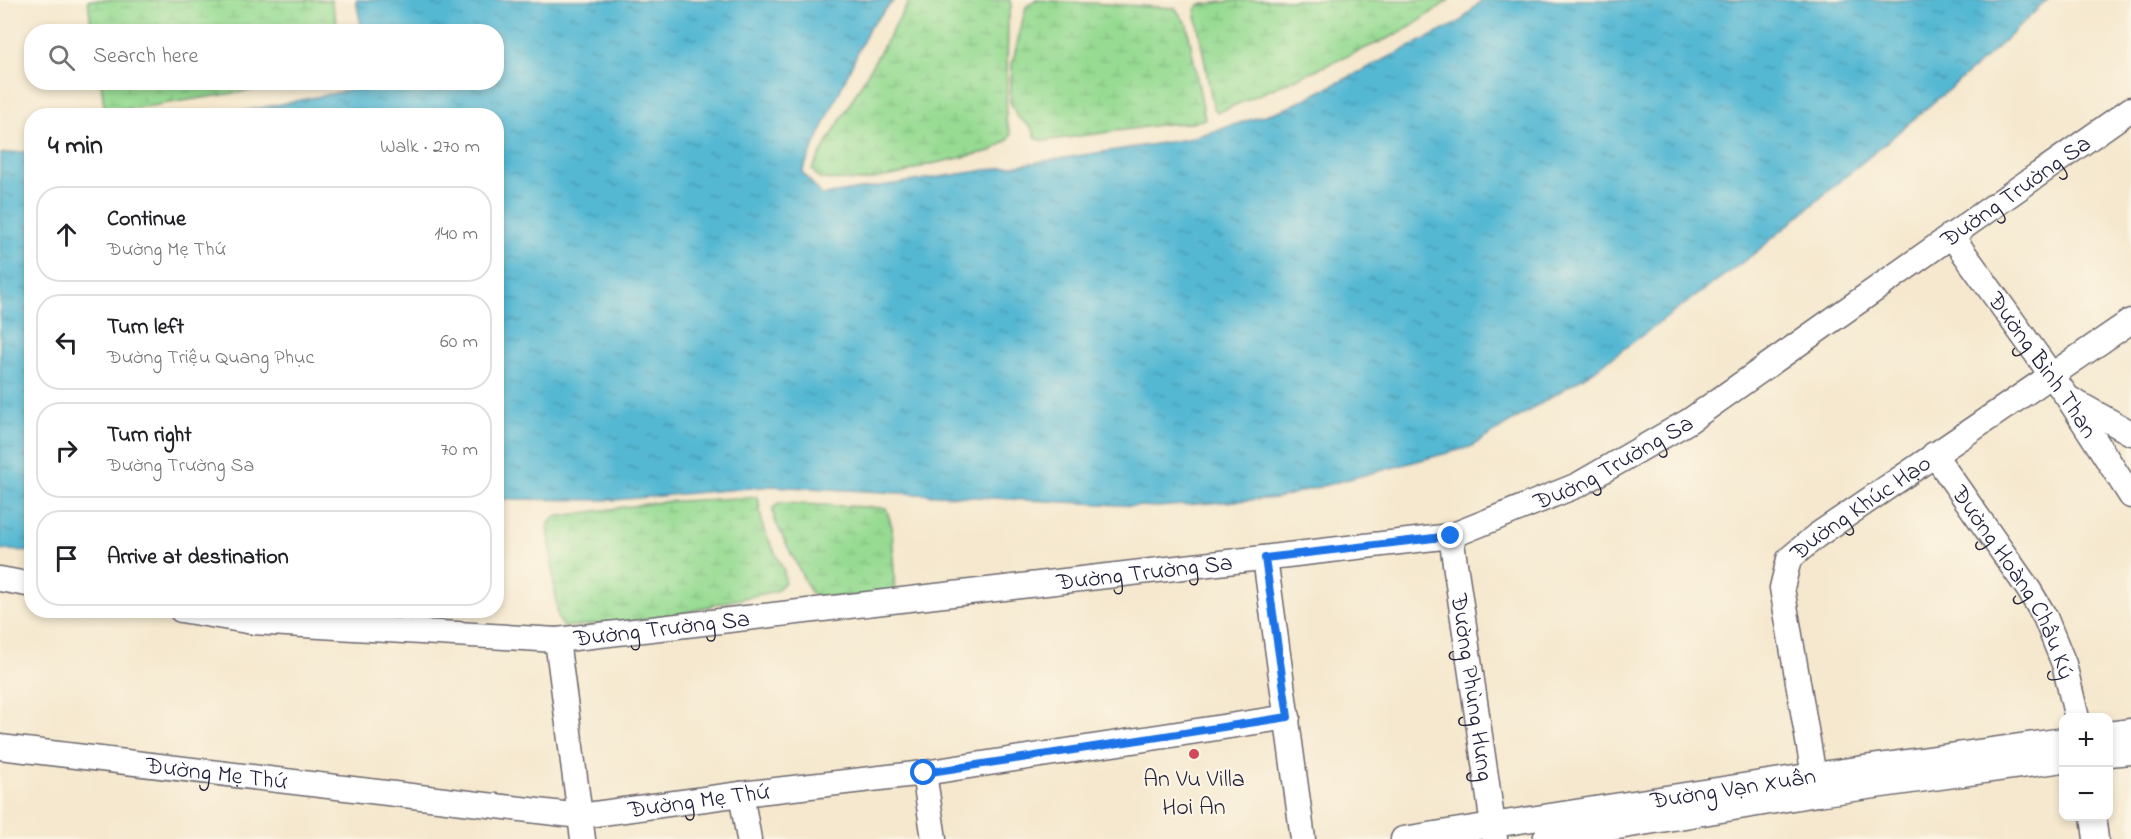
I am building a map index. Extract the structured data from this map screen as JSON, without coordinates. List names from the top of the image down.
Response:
{
  "streets": {
    "street": [
      "Đường Trường Sa",
      "Đường Bình Than",
      "Đường Khúc Hạo",
      "Đường Hoàng Châu Ký",
      "Đường Phùng Hưng",
      "Đường Mẹ Thứ",
      "Đường Vạn Xuân"
    ]
  },
  "crossings": [
    ["Đường Trường Sa", "Đường Bình Than"],
    ["Đường Trường Sa", "Đường Phùng Hưng"],
    ["Đường Bình Than", "Đường Khúc Hạo"],
    ["Đường Khúc Hạo", "Đường Hoàng Châu Ký"],
    ["Đường Khúc Hạo", "Đường Vạn Xuân"],
    ["Đường Phùng Hưng", "Đường Vạn Xuân"]
  ],
  "places": ["An Vu Villa Hoi An"],
  "page": {
    "search": "Search here",
    "heading": ["4 min", "Walk · 270 m"],
    "list": [
      ["Continue", "Đường Mẹ Thứ", "140 m"],
      ["Turn left", "Đường Triệu Quang Phục", "60 m"],
      ["Turn right", "Đường Trường Sa", "70 m"],
      "Arrive at destination"
    ],
    "map_buttons": ["+", "−"]
  }
}
